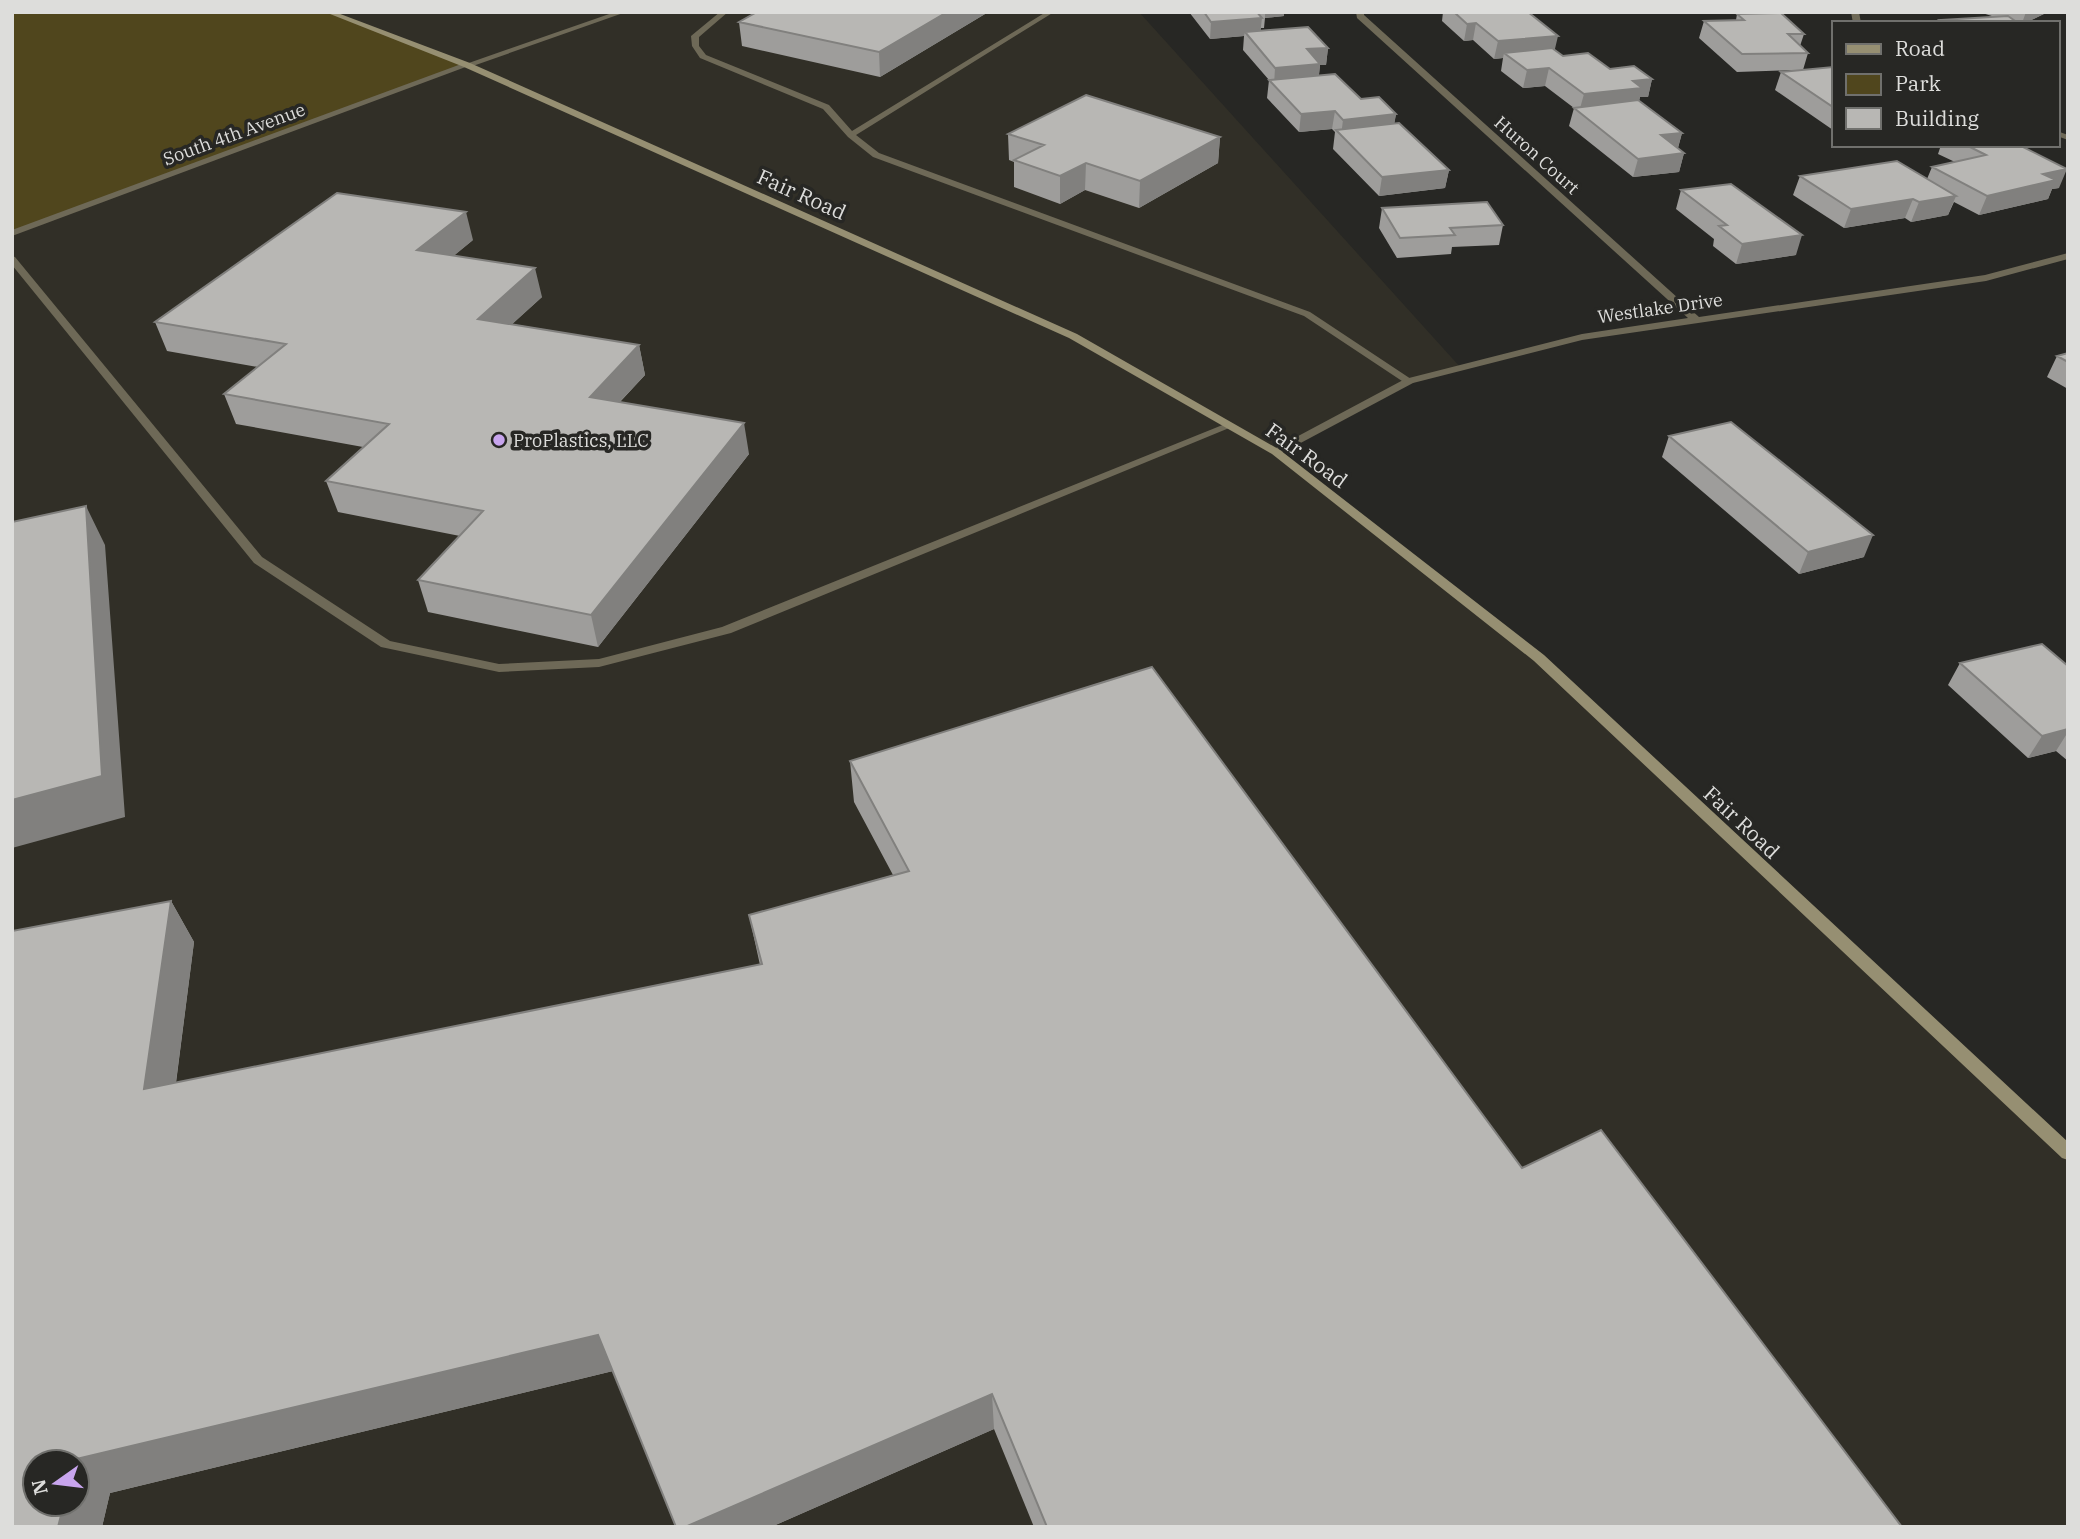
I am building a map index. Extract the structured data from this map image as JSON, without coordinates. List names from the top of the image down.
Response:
{
  "streets": {
    "main road": ["Fair Road"],
    "street": ["South 4th Avenue", "Huron Court", "Westlake Drive"]
  },
  "crossings": [
    ["South 4th Avenue", "Fair Road"],
    ["Huron Court", "Westlake Drive"],
    ["Fair Road", "Westlake Drive"]
  ],
  "places": ["ProPlastics, LLC"],
  "legend": ["Road", "Park", "Building"],
  "north": "left"
}
